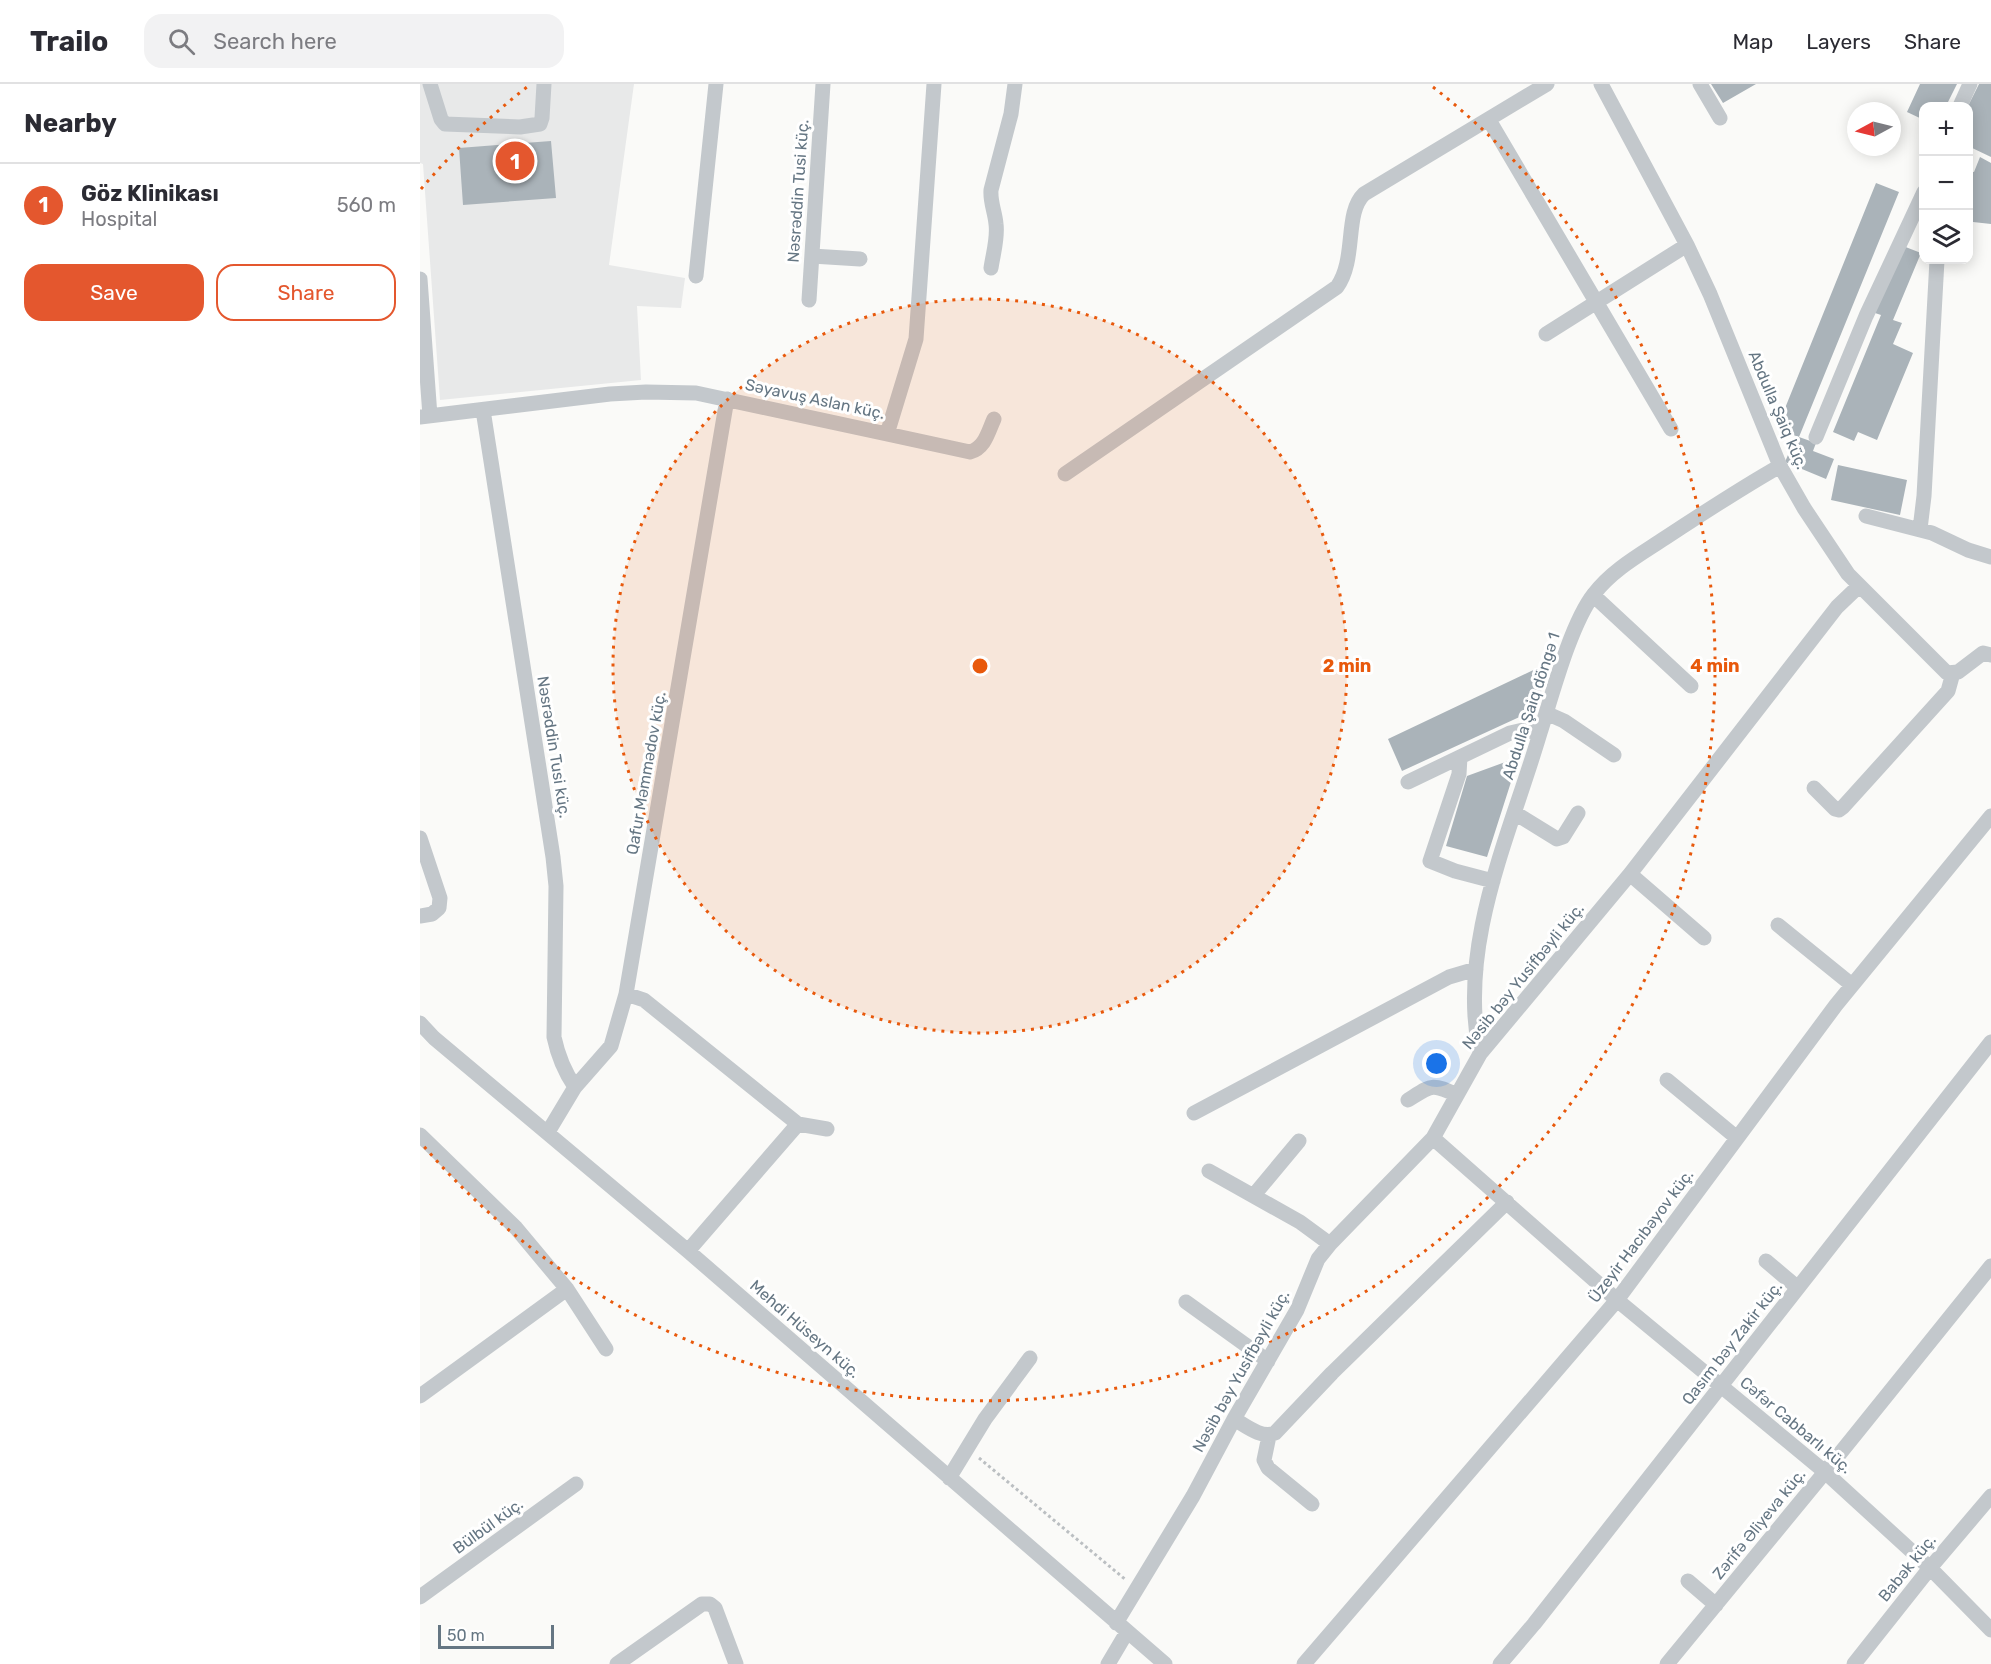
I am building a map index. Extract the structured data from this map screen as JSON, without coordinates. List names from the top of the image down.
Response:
{
  "streets": {
    "street": [
      "Nəsrəddin Tusi küç.",
      "Səyavuş Aslan küç.",
      "Abdulla Şaiq küç.",
      "Abdulla Şaiq döngə 1",
      "Qafur Məmmədov küç.",
      "Nəsib bəy Yusifbəyli küç.",
      "Üzeyir Hacıbəyov küç.",
      "Mehdi Hüseyn küç.",
      "Qasım bəy Zakir küç.",
      "Cəfər Cabbarlı küç.",
      "Zərifə Əliyeva küç.",
      "Bülbül küç.",
      "Babək küç."
    ]
  },
  "crossings": [
    ["Nəsrəddin Tusi küç.", "Səyavuş Aslan küç."],
    ["Nəsrəddin Tusi küç.", "Qafur Məmmədov küç."],
    ["Səyavuş Aslan küç.", "Qafur Məmmədov küç."],
    ["Abdulla Şaiq küç.", "Abdulla Şaiq döngə 1"],
    ["Abdulla Şaiq küç.", "Nəsib bəy Yusifbəyli küç."],
    ["Abdulla Şaiq döngə 1", "Nəsib bəy Yusifbəyli küç."],
    ["Qafur Məmmədov küç.", "Mehdi Hüseyn küç."],
    ["Nəsib bəy Yusifbəyli küç.", "Mehdi Hüseyn küç."],
    ["Nəsib bəy Yusifbəyli küç.", "Cəfər Cabbarlı küç."],
    ["Üzeyir Hacıbəyov küç.", "Cəfər Cabbarlı küç."],
    ["Qasım bəy Zakir küç.", "Cəfər Cabbarlı küç."],
    ["Cəfər Cabbarlı küç.", "Zərifə Əliyeva küç."],
    ["Cəfər Cabbarlı küç.", "Babək küç."]
  ],
  "scale_bar": "50 m",
  "north": "left",
  "page": {
    "header": "Trailo",
    "search": "Search here",
    "nav": ["Map", "Layers", "Share"],
    "heading": "Nearby",
    "map_buttons": ["+", "−"],
    "pins": "1",
    "list": [
      {
        "mark": "1",
        "name": "Göz Klinikası",
        "note": "Hospital",
        "value": "560 m"
      }
    ],
    "buttons": ["Save", "Share"],
    "scale": "50 m"
  },
  "rings": ["2 min", "4 min"]
}
